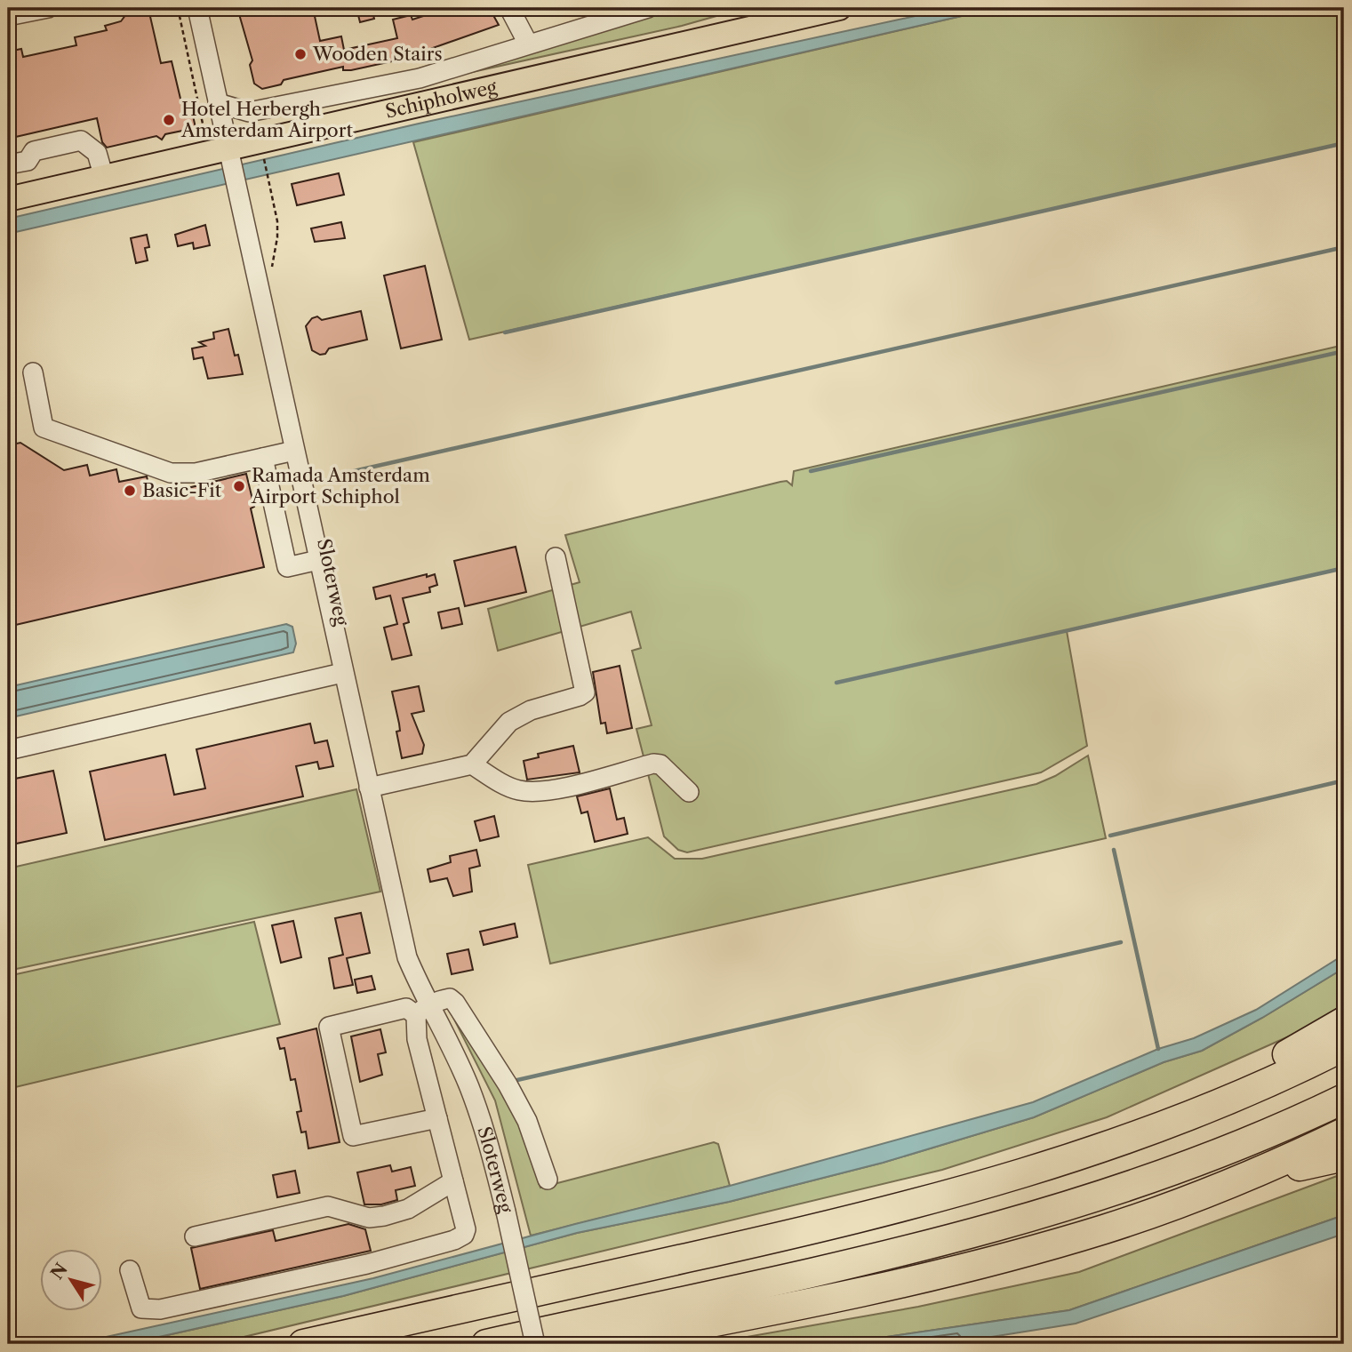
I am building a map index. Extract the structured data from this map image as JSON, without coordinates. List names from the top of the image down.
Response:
{
  "streets": {
    "main road": ["Schipholweg"],
    "street": ["Sloterweg"]
  },
  "crossings": [
    ["Schipholweg", "Sloterweg"]
  ],
  "places": [
    "Wooden Stairs",
    "Hotel Herbergh Amsterdam Airport",
    "Ramada Amsterdam Airport Schiphol",
    "Basic-Fit"
  ],
  "north": "top left"
}
